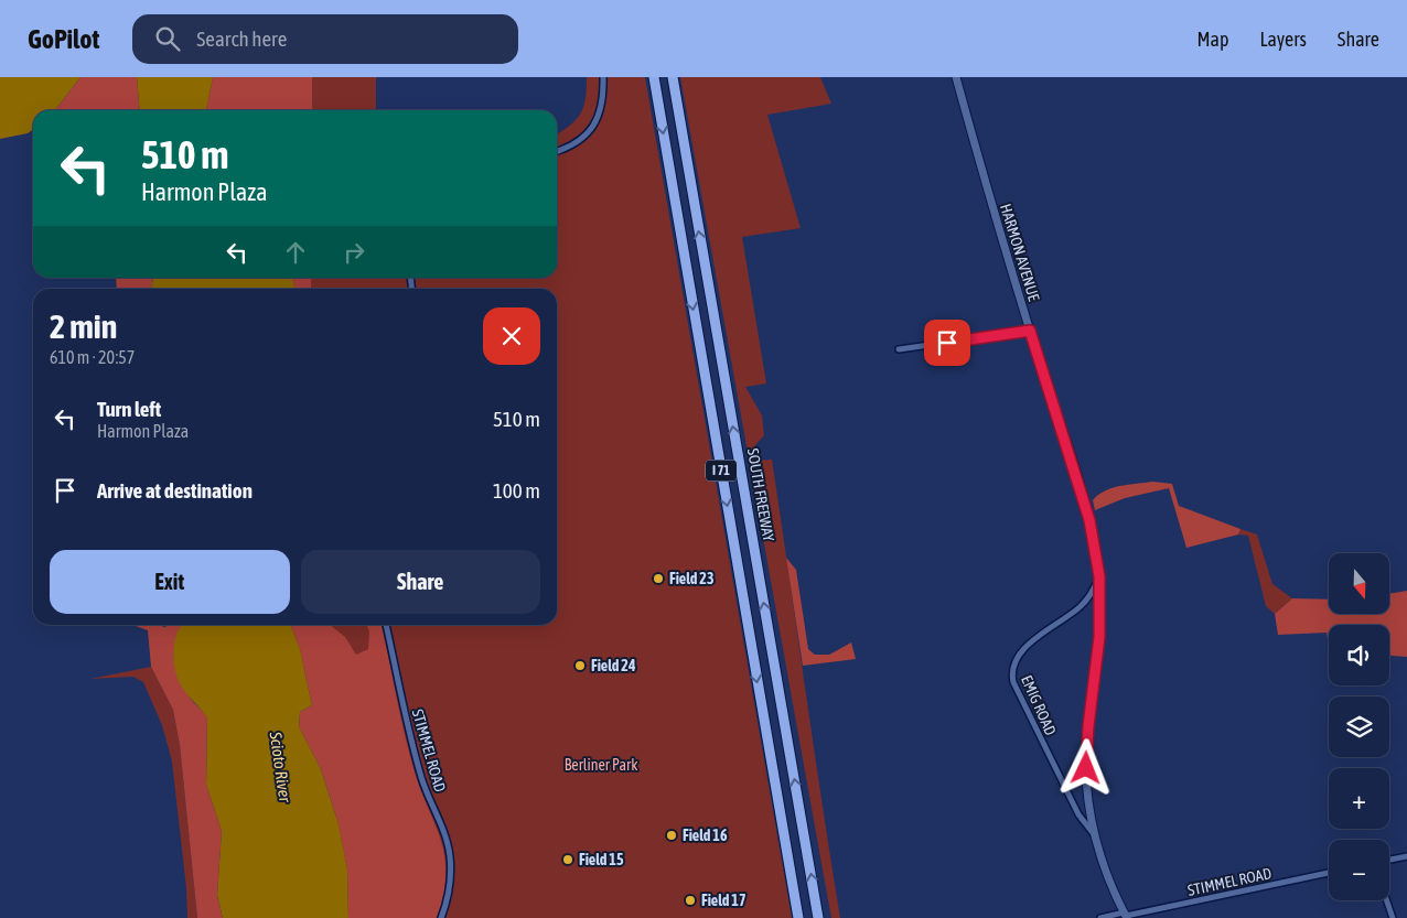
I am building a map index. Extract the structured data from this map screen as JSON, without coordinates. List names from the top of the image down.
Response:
{
  "streets": {
    "highway": ["I 71", "SOUTH FREEWAY"],
    "main road": ["HARMON AVENUE"],
    "street": ["EMIG ROAD", "STIMMEL ROAD"]
  },
  "crossings": [
    ["HARMON AVENUE", "EMIG ROAD"],
    ["HARMON AVENUE", "STIMMEL ROAD"]
  ],
  "water": ["Scioto River"],
  "parks": ["Berliner Park"],
  "places": [
    "Field 23",
    "Field 24",
    "Field 16",
    "Field 15",
    "Field 17"
  ],
  "north": "bottom",
  "page": {
    "header": "GoPilot",
    "search": "Search here",
    "nav": ["Map", "Layers", "Share"],
    "turn": ["510 m", "Harmon Plaza"],
    "heading": ["2 min", "610 m · 20:57"],
    "list": [
      {
        "name": "Turn left",
        "note": "Harmon Plaza",
        "value": "510 m"
      },
      {
        "name": "Arrive at destination",
        "value": "100 m"
      }
    ],
    "buttons": ["Exit", "Share"],
    "map_buttons": ["+", "−"]
  }
}
